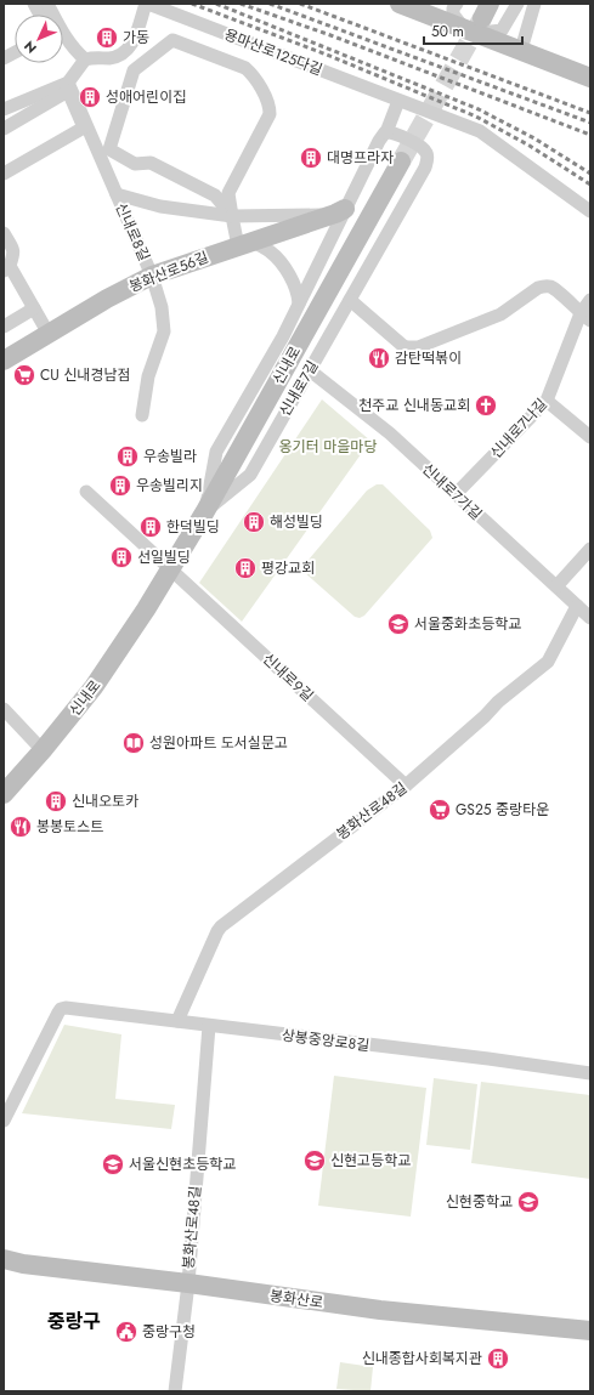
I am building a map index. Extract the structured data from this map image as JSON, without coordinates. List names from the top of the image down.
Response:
{
  "streets": {
    "main road": ["봉화산로56길", "신내로", "봉화산로"],
    "street": [
      "용마산로125다길",
      "신내로8길",
      "신내로7길",
      "신내로7나길",
      "신내로7가길",
      "신내로9길",
      "봉화산로48길",
      "상봉중앙로8길"
    ]
  },
  "crossings": [
    ["신내로8길", "봉화산로56길"],
    ["신내로", "신내로7길"],
    ["신내로", "신내로9길"],
    ["신내로7길", "신내로7가길"],
    ["신내로7나길", "신내로7가길"],
    ["신내로7가길", "봉화산로48길"],
    ["신내로9길", "봉화산로48길"],
    ["봉화산로48길", "상봉중앙로8길"],
    ["봉화산로48길", "봉화산로"]
  ],
  "districts": ["중랑구"],
  "parks": ["옹기터 마을마당"],
  "places": {
    "building": [
      "가동",
      "성애어린이집",
      "대명프라자",
      "우송빌라",
      "우송빌리지",
      "해성빌딩",
      "한덕빌딩",
      "선일빌딩",
      "평강교회",
      "신내오토카",
      "신내종합사회복지관"
    ],
    "restaurant": ["감탄떡볶이", "봉봉토스트"],
    "supermarket": ["CU 신내경남점", "GS25 중랑타운"],
    "church": ["천주교 신내동교회"],
    "school or university": [
      "서울중화초등학교",
      "신현고등학교",
      "서울신현초등학교",
      "신현중학교"
    ],
    "library": ["성원아파트 도서실문고"],
    "public building": ["중랑구청"]
  },
  "scale_bar": "50 m",
  "north": "bottom left"
}
